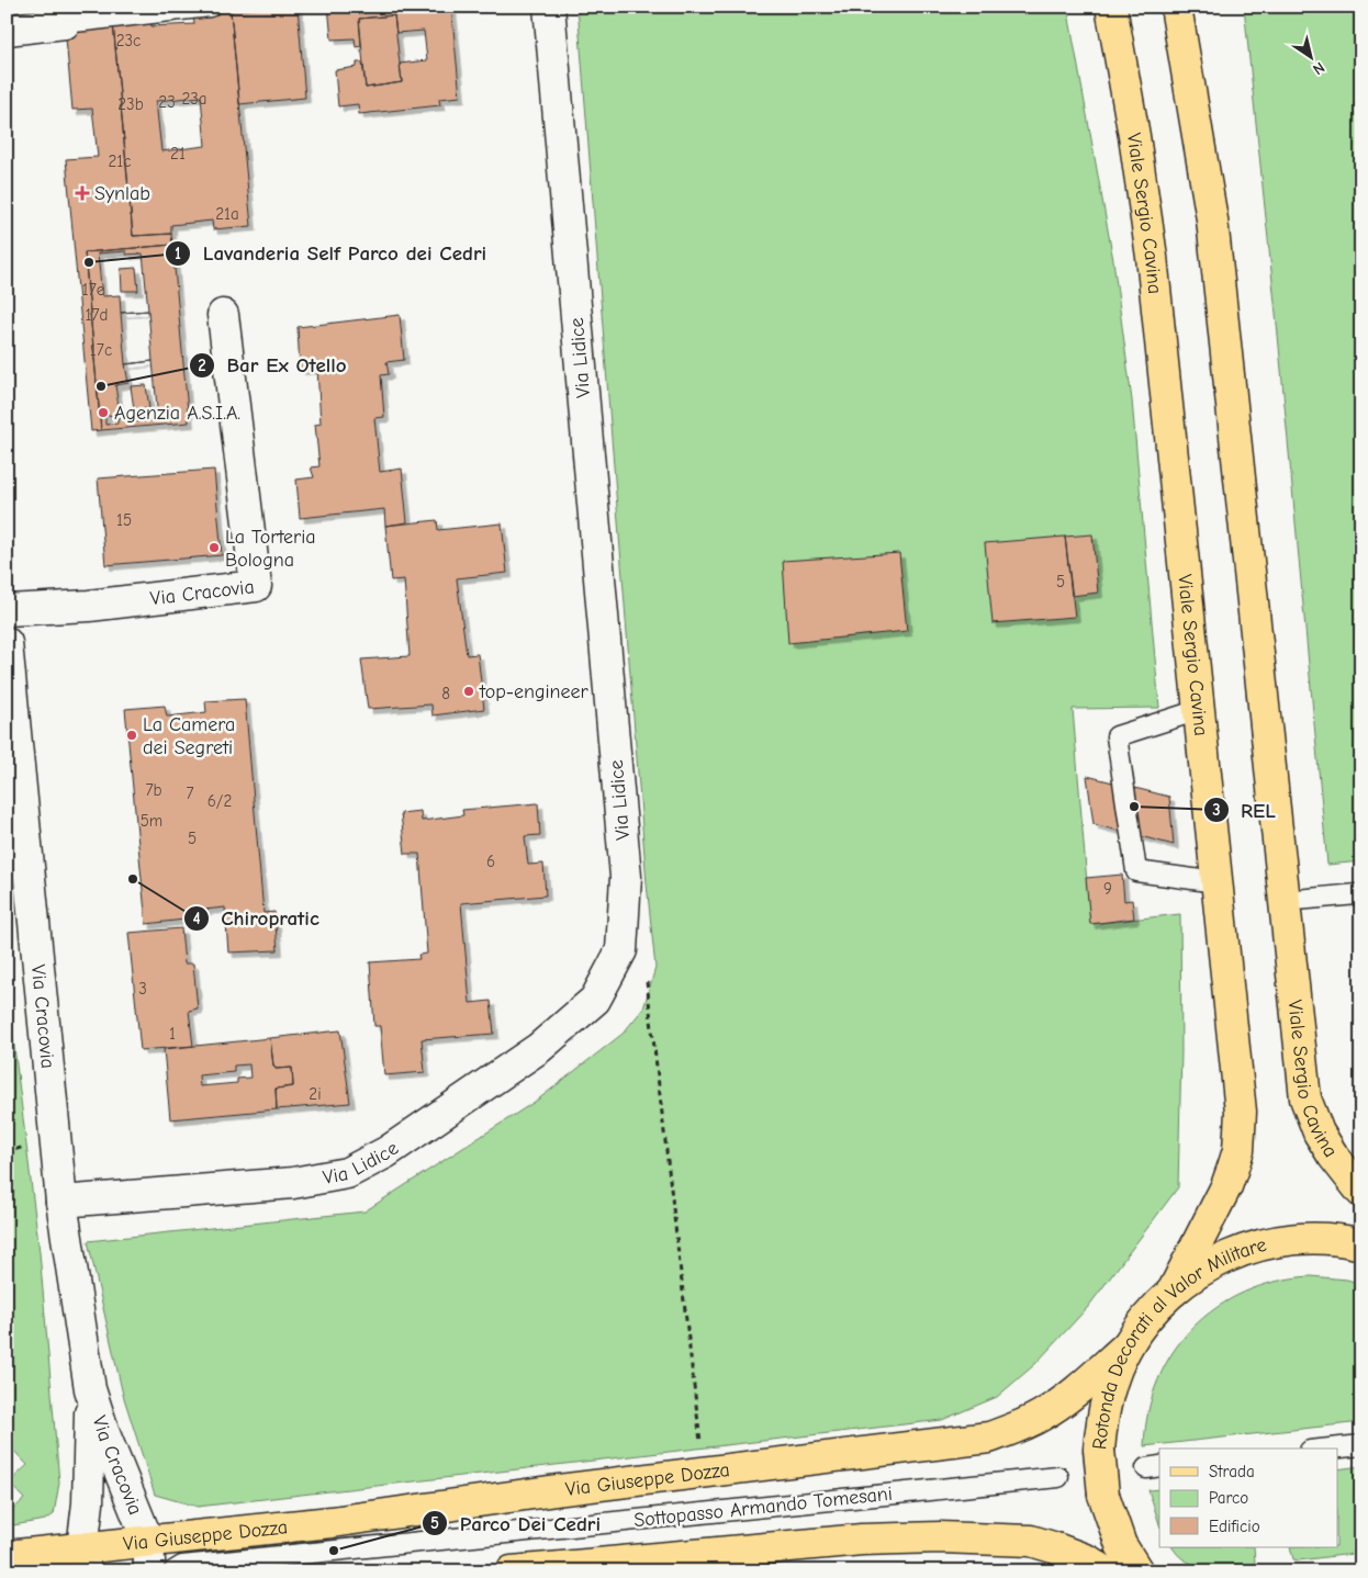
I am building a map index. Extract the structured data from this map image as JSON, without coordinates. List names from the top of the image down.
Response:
{
  "streets": {
    "main road": ["Viale Sergio Cavina", "Rotonda Decorati al Valor Militare", "Via Giuseppe Dozza"],
    "street": ["Via Lidice", "Via Cracovia"],
    "lane": ["Sottopasso Armando Tomesani"]
  },
  "crossings": [
    ["Viale Sergio Cavina", "Rotonda Decorati al Valor Militare"],
    ["Via Lidice", "Via Cracovia"],
    ["Via Cracovia", "Via Giuseppe Dozza"],
    ["Rotonda Decorati al Valor Militare", "Via Giuseppe Dozza"]
  ],
  "places": {
    "health": ["Synlab"],
    "other": [
      "Lavanderia Self Parco dei Cedri",
      "Bar Ex Otello",
      "Agenzia A.S.I.A.",
      "La Torteria Bologna",
      "top-engineer",
      "La Camera dei Segreti",
      "REL",
      "Chiropratic",
      "Parco Dei Cedri"
    ]
  },
  "house_numbers": [
    "23c",
    "23a",
    "23",
    "23b",
    "21",
    "21c",
    "21a",
    "17e",
    "17d",
    "17c",
    "15",
    "5",
    "8",
    "7b",
    "7",
    "6/2",
    "5m",
    "5",
    "6",
    "9",
    "3",
    "1",
    "2i"
  ],
  "legend": ["Strada", "Parco", "Edificio"],
  "north": "bottom right"
}
